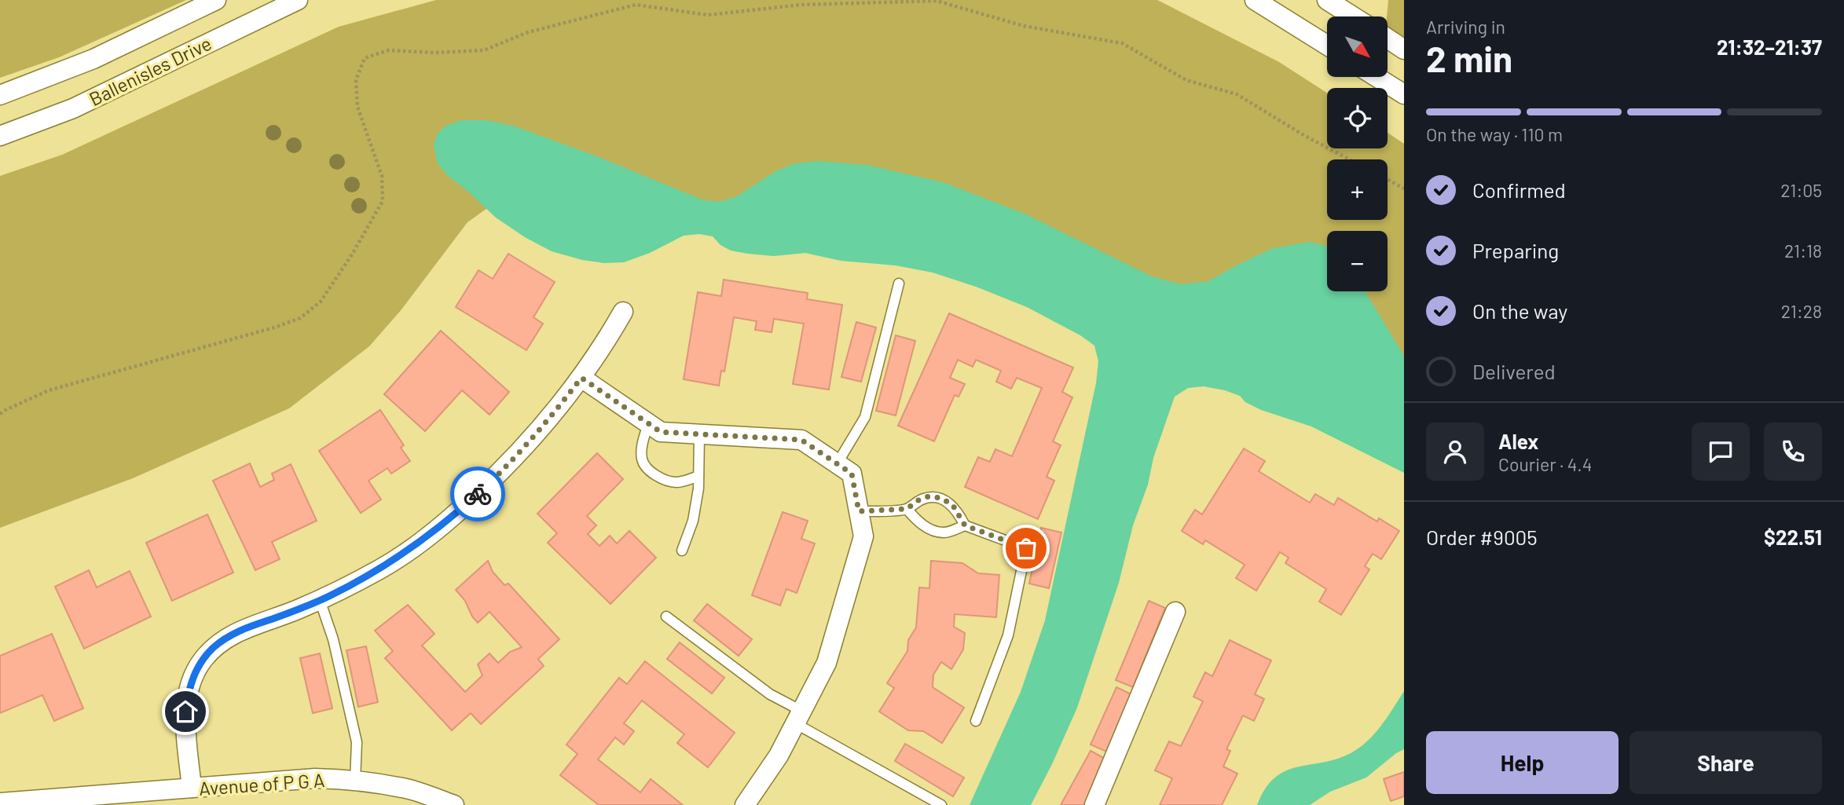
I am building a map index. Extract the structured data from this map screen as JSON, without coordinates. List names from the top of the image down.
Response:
{
  "streets": {
    "street": ["Ballenisles Drive", "Avenue of P G A"]
  },
  "north": "bottom right",
  "page": {
    "heading": ["2 min", "Arriving in", "21:32–21:37"],
    "panel": [
      "Alex",
      "Courier · 4.4",
      "Order #9005",
      "$22.51"
    ],
    "map_buttons": ["+", "−"],
    "bar": "On the way · 110 m",
    "list": [
      ["Confirmed", "21:05"],
      ["Preparing", "21:18"],
      ["On the way", "21:28"],
      "Delivered"
    ],
    "buttons": ["Help", "Share"]
  }
}
